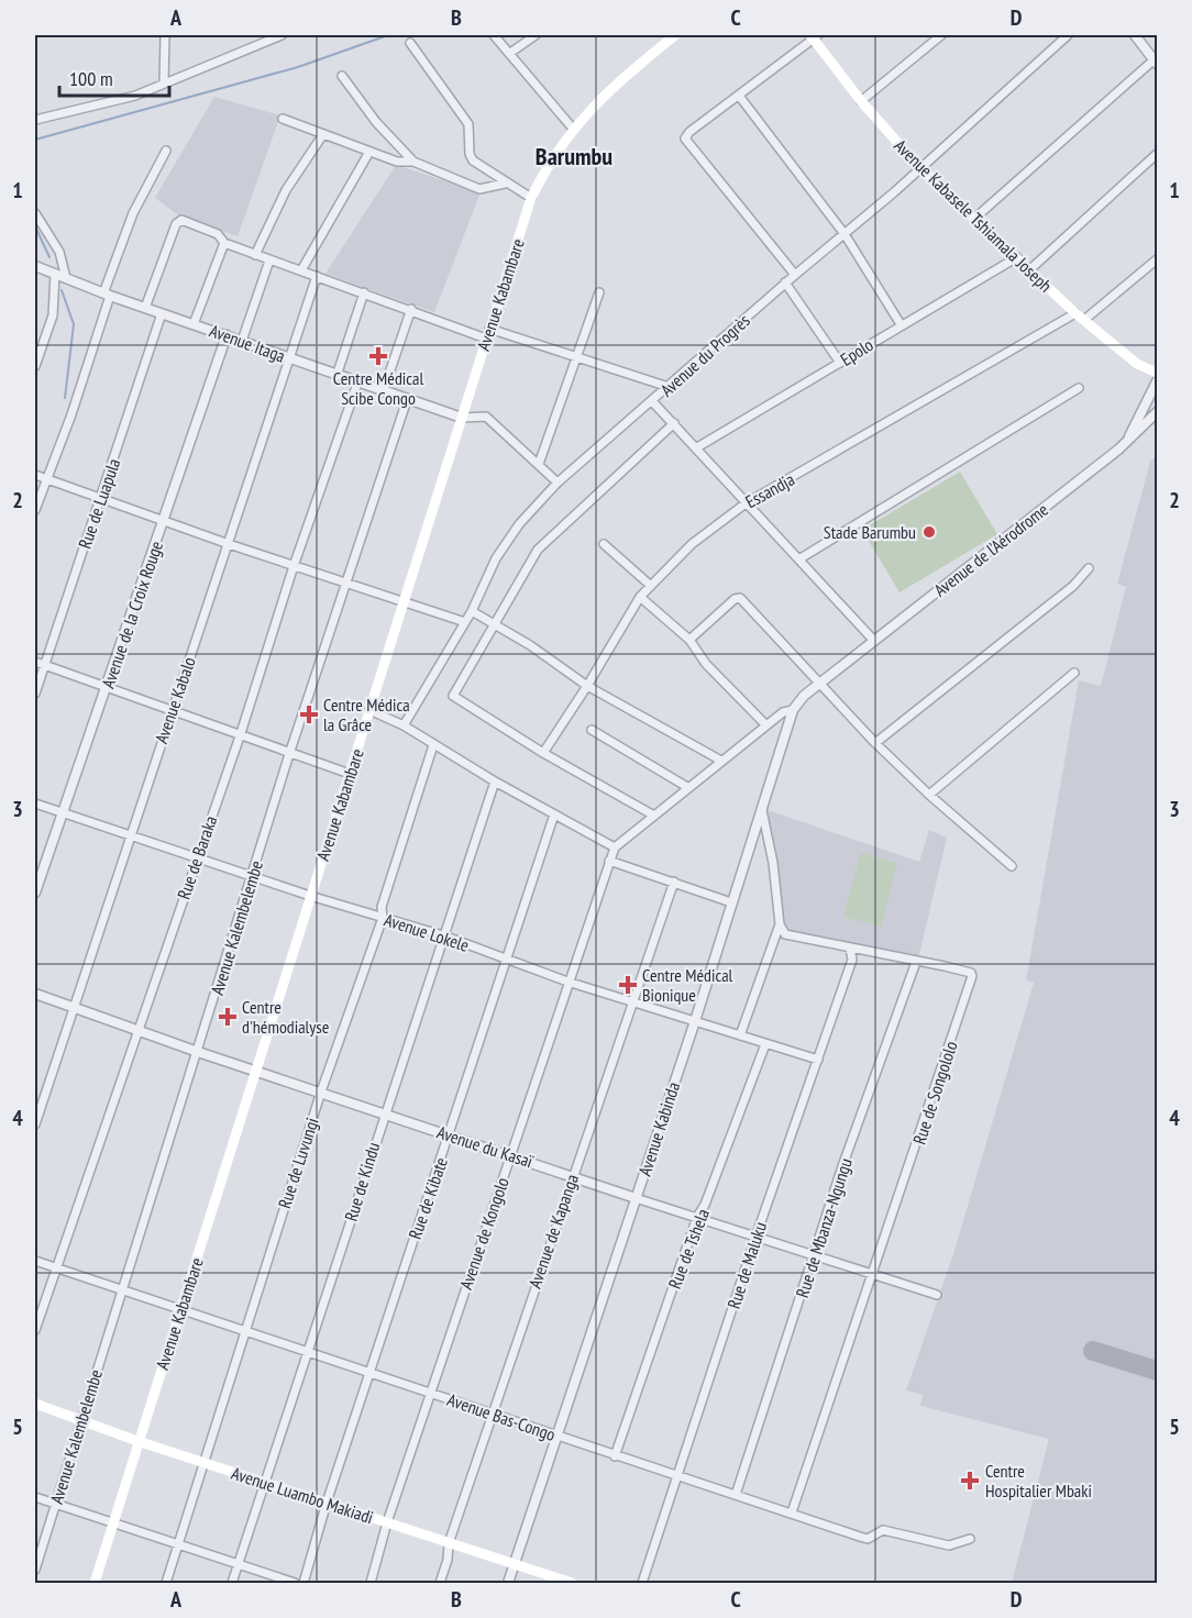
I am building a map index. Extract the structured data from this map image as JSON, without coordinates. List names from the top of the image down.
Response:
{
  "streets": {
    "main road": ["Avenue Kabasele Tshiamala Joseph", "Avenue Kabambare", "Avenue Luambo Makiadi"],
    "street": [
      "Avenue Itaga",
      "Epolo",
      "Avenue du Progrès",
      "Essandja",
      "Rue de Luapula",
      "Avenue de l’Aérodrome",
      "Avenue de la Croix Rouge",
      "Avenue Kabalo",
      "Rue de Baraka",
      "Avenue Kalembelembe",
      "Avenue Lokele",
      "Rue de Songololo",
      "Avenue Kabinda",
      "Avenue du Kasaï",
      "Rue de Luvungi",
      "Rue de Kindu",
      "Rue de Kibate",
      "Rue de Mbanza-Ngungu",
      "Avenue de Kapanga",
      "Avenue de Kongolo",
      "Rue de Tshela",
      "Rue de Maluku",
      "Avenue Bas-Congo"
    ]
  },
  "crossings": [
    ["Avenue Kabasele Tshiamala Joseph", "Epolo"],
    ["Avenue Kabasele Tshiamala Joseph", "Avenue du Progrès"],
    ["Avenue Kabasele Tshiamala Joseph", "Essandja"],
    ["Avenue Kabambare", "Avenue Itaga"],
    ["Avenue Kabambare", "Avenue Lokele"],
    ["Avenue Kabambare", "Avenue du Kasaï"],
    ["Avenue Kabambare", "Avenue Bas-Congo"],
    ["Avenue Kabambare", "Avenue Luambo Makiadi"],
    ["Avenue Itaga", "Rue de Luapula"],
    ["Avenue Itaga", "Avenue de la Croix Rouge"],
    ["Avenue Itaga", "Avenue Kabalo"],
    ["Avenue Itaga", "Rue de Baraka"],
    ["Avenue Itaga", "Avenue Kalembelembe"],
    ["Avenue de l’Aérodrome", "Avenue Kabinda"],
    ["Avenue de la Croix Rouge", "Avenue Lokele"],
    ["Avenue Kabalo", "Avenue Lokele"],
    ["Avenue Kabalo", "Avenue du Kasaï"],
    ["Rue de Baraka", "Avenue Lokele"],
    ["Rue de Baraka", "Avenue du Kasaï"],
    ["Rue de Baraka", "Avenue Bas-Congo"],
    ["Avenue Kalembelembe", "Avenue Lokele"],
    ["Avenue Kalembelembe", "Avenue du Kasaï"],
    ["Avenue Kalembelembe", "Avenue Bas-Congo"],
    ["Avenue Kalembelembe", "Avenue Luambo Makiadi"],
    ["Avenue Lokele", "Avenue Kabinda"],
    ["Avenue Lokele", "Rue de Luvungi"],
    ["Avenue Lokele", "Rue de Kindu"],
    ["Avenue Lokele", "Rue de Kibate"],
    ["Avenue Lokele", "Avenue de Kapanga"],
    ["Avenue Lokele", "Avenue de Kongolo"],
    ["Avenue Lokele", "Rue de Tshela"],
    ["Avenue Lokele", "Rue de Maluku"],
    ["Rue de Songololo", "Avenue du Kasaï"],
    ["Rue de Songololo", "Rue de Mbanza-Ngungu"],
    ["Rue de Songololo", "Rue de Maluku"],
    ["Rue de Songololo", "Avenue Bas-Congo"],
    ["Avenue Kabinda", "Avenue du Kasaï"],
    ["Avenue Kabinda", "Avenue Bas-Congo"],
    ["Avenue Kabinda", "Avenue Luambo Makiadi"],
    ["Avenue du Kasaï", "Rue de Luvungi"],
    ["Avenue du Kasaï", "Rue de Kindu"],
    ["Avenue du Kasaï", "Rue de Kibate"],
    ["Avenue du Kasaï", "Rue de Mbanza-Ngungu"],
    ["Avenue du Kasaï", "Avenue de Kapanga"],
    ["Avenue du Kasaï", "Avenue de Kongolo"],
    ["Avenue du Kasaï", "Rue de Tshela"],
    ["Avenue du Kasaï", "Rue de Maluku"],
    ["Rue de Luvungi", "Avenue Bas-Congo"],
    ["Rue de Luvungi", "Avenue Luambo Makiadi"],
    ["Rue de Kindu", "Avenue Bas-Congo"],
    ["Rue de Kindu", "Avenue Luambo Makiadi"],
    ["Rue de Kibate", "Avenue Bas-Congo"],
    ["Rue de Kibate", "Avenue Luambo Makiadi"],
    ["Rue de Mbanza-Ngungu", "Avenue Bas-Congo"],
    ["Avenue de Kapanga", "Avenue Bas-Congo"],
    ["Avenue de Kapanga", "Avenue Luambo Makiadi"],
    ["Avenue de Kongolo", "Avenue Bas-Congo"],
    ["Avenue de Kongolo", "Avenue Luambo Makiadi"],
    ["Rue de Tshela", "Avenue Bas-Congo"],
    ["Rue de Maluku", "Avenue Bas-Congo"]
  ],
  "districts": ["Barumbu"],
  "places": {
    "health": [
      "Centre Médical Scibe Congo",
      "Centre Médica la Grâce",
      "Centre Médical Bionique",
      "Centre d'hémodialyse",
      "Centre Hospitalier Mbaki"
    ],
    "other": ["Stade Barumbu"]
  },
  "scale_bar": "100 m",
  "grid": {
    "columns": [
      "A",
      "B",
      "C",
      "D"
    ],
    "rows": [
      "1",
      "2",
      "3",
      "4",
      "5"
    ]
  }
}
